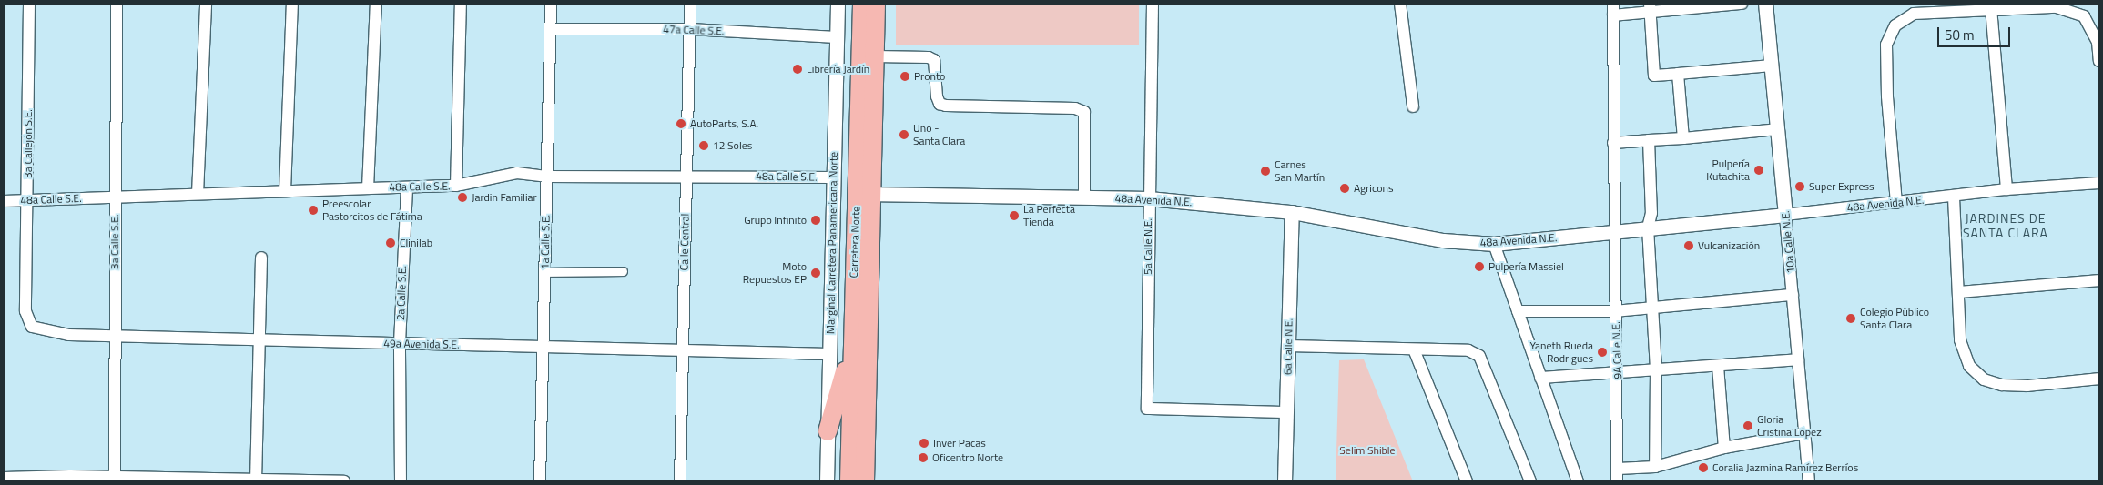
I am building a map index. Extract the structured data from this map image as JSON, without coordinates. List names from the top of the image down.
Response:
{
  "streets": {
    "highway": ["Carretera Norte"],
    "street": [
      "47a Calle S.E.",
      "3a Callejón S.E.",
      "48a Calle S.E.",
      "48a Avenida N.E.",
      "3a Calle S.E.",
      "1a Calle S.E.",
      "Calle Central",
      "10a Calle N.E.",
      "Marginal Carretera Panamericana Norte",
      "5a Calle N.E.",
      "2a Calle S.E.",
      "49a Avenida S.E.",
      "6a Calle N.E.",
      "9A Calle N.E."
    ]
  },
  "crossings": [
    ["47a Calle S.E.", "1a Calle S.E."],
    ["47a Calle S.E.", "Calle Central"],
    ["47a Calle S.E.", "Marginal Carretera Panamericana Norte"],
    ["3a Callejón S.E.", "48a Calle S.E."],
    ["3a Callejón S.E.", "49a Avenida S.E."],
    ["48a Calle S.E.", "3a Calle S.E."],
    ["48a Calle S.E.", "1a Calle S.E."],
    ["48a Calle S.E.", "Calle Central"],
    ["48a Calle S.E.", "Marginal Carretera Panamericana Norte"],
    ["48a Calle S.E.", "2a Calle S.E."],
    ["48a Avenida N.E.", "Carretera Norte"],
    ["48a Avenida N.E.", "10a Calle N.E."],
    ["48a Avenida N.E.", "5a Calle N.E."],
    ["48a Avenida N.E.", "6a Calle N.E."],
    ["48a Avenida N.E.", "9A Calle N.E."],
    ["3a Calle S.E.", "49a Avenida S.E."],
    ["1a Calle S.E.", "49a Avenida S.E."],
    ["Calle Central", "49a Avenida S.E."],
    ["Marginal Carretera Panamericana Norte", "49a Avenida S.E."],
    ["5a Calle N.E.", "6a Calle N.E."],
    ["2a Calle S.E.", "49a Avenida S.E."]
  ],
  "districts": ["JARDINES DE SANTA CLARA"],
  "parks": ["Selim Shible"],
  "places": [
    "Librería Jardín",
    "Pronto",
    "AutoParts, S.A.",
    "Uno - Santa Clara",
    "12 Soles",
    "Pulpería Kutachita",
    "Carnes San Martín",
    "Super Express",
    "Agricons",
    "Jardin Familiar",
    "Preescolar Pastorcitos de Fátima",
    "La Perfecta Tienda",
    "Grupo Infinito",
    "Clinilab",
    "Vulcanización",
    "Pulpería Massiel",
    "Moto Repuestos EP",
    "Colegio Público Santa Clara",
    "Yaneth Rueda Rodrigues",
    "Gloria Cristina López",
    "Inver Pacas",
    "Oficentro Norte",
    "Coralia Jazmina Ramírez Berríos"
  ],
  "scale_bar": "50 m"
}
